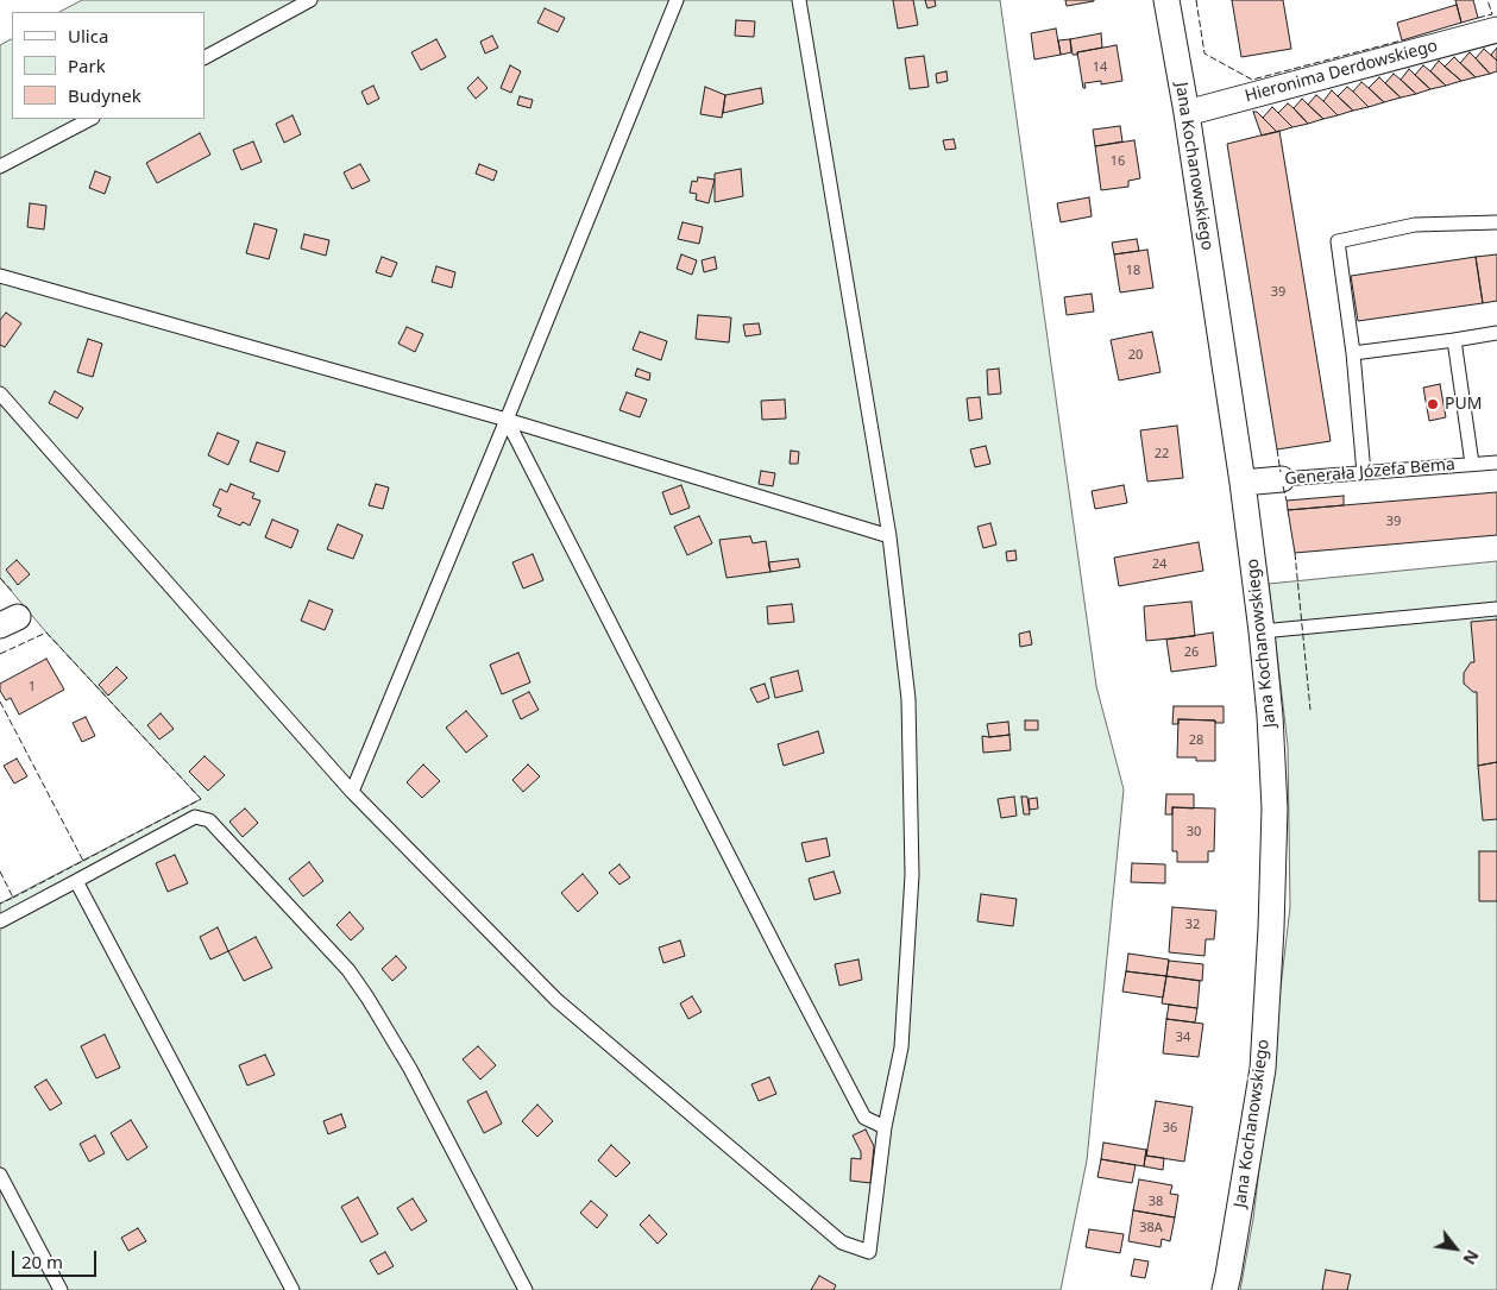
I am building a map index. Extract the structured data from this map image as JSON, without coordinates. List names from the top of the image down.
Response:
{
  "streets": {
    "street": ["Hieronima Derdowskiego", "Jana Kochanowskiego", "Generała Józefa Bema"]
  },
  "crossings": [
    ["Hieronima Derdowskiego", "Jana Kochanowskiego"],
    ["Jana Kochanowskiego", "Generała Józefa Bema"]
  ],
  "places": ["PUM"],
  "house_numbers": [
    "14",
    "16",
    "18",
    "39",
    "20",
    "22",
    "39",
    "24",
    "26",
    "1",
    "28",
    "30",
    "32",
    "34",
    "36",
    "38",
    "38A"
  ],
  "legend": ["Ulica", "Park", "Budynek"],
  "scale_bar": "20 m",
  "north": "bottom right"
}
